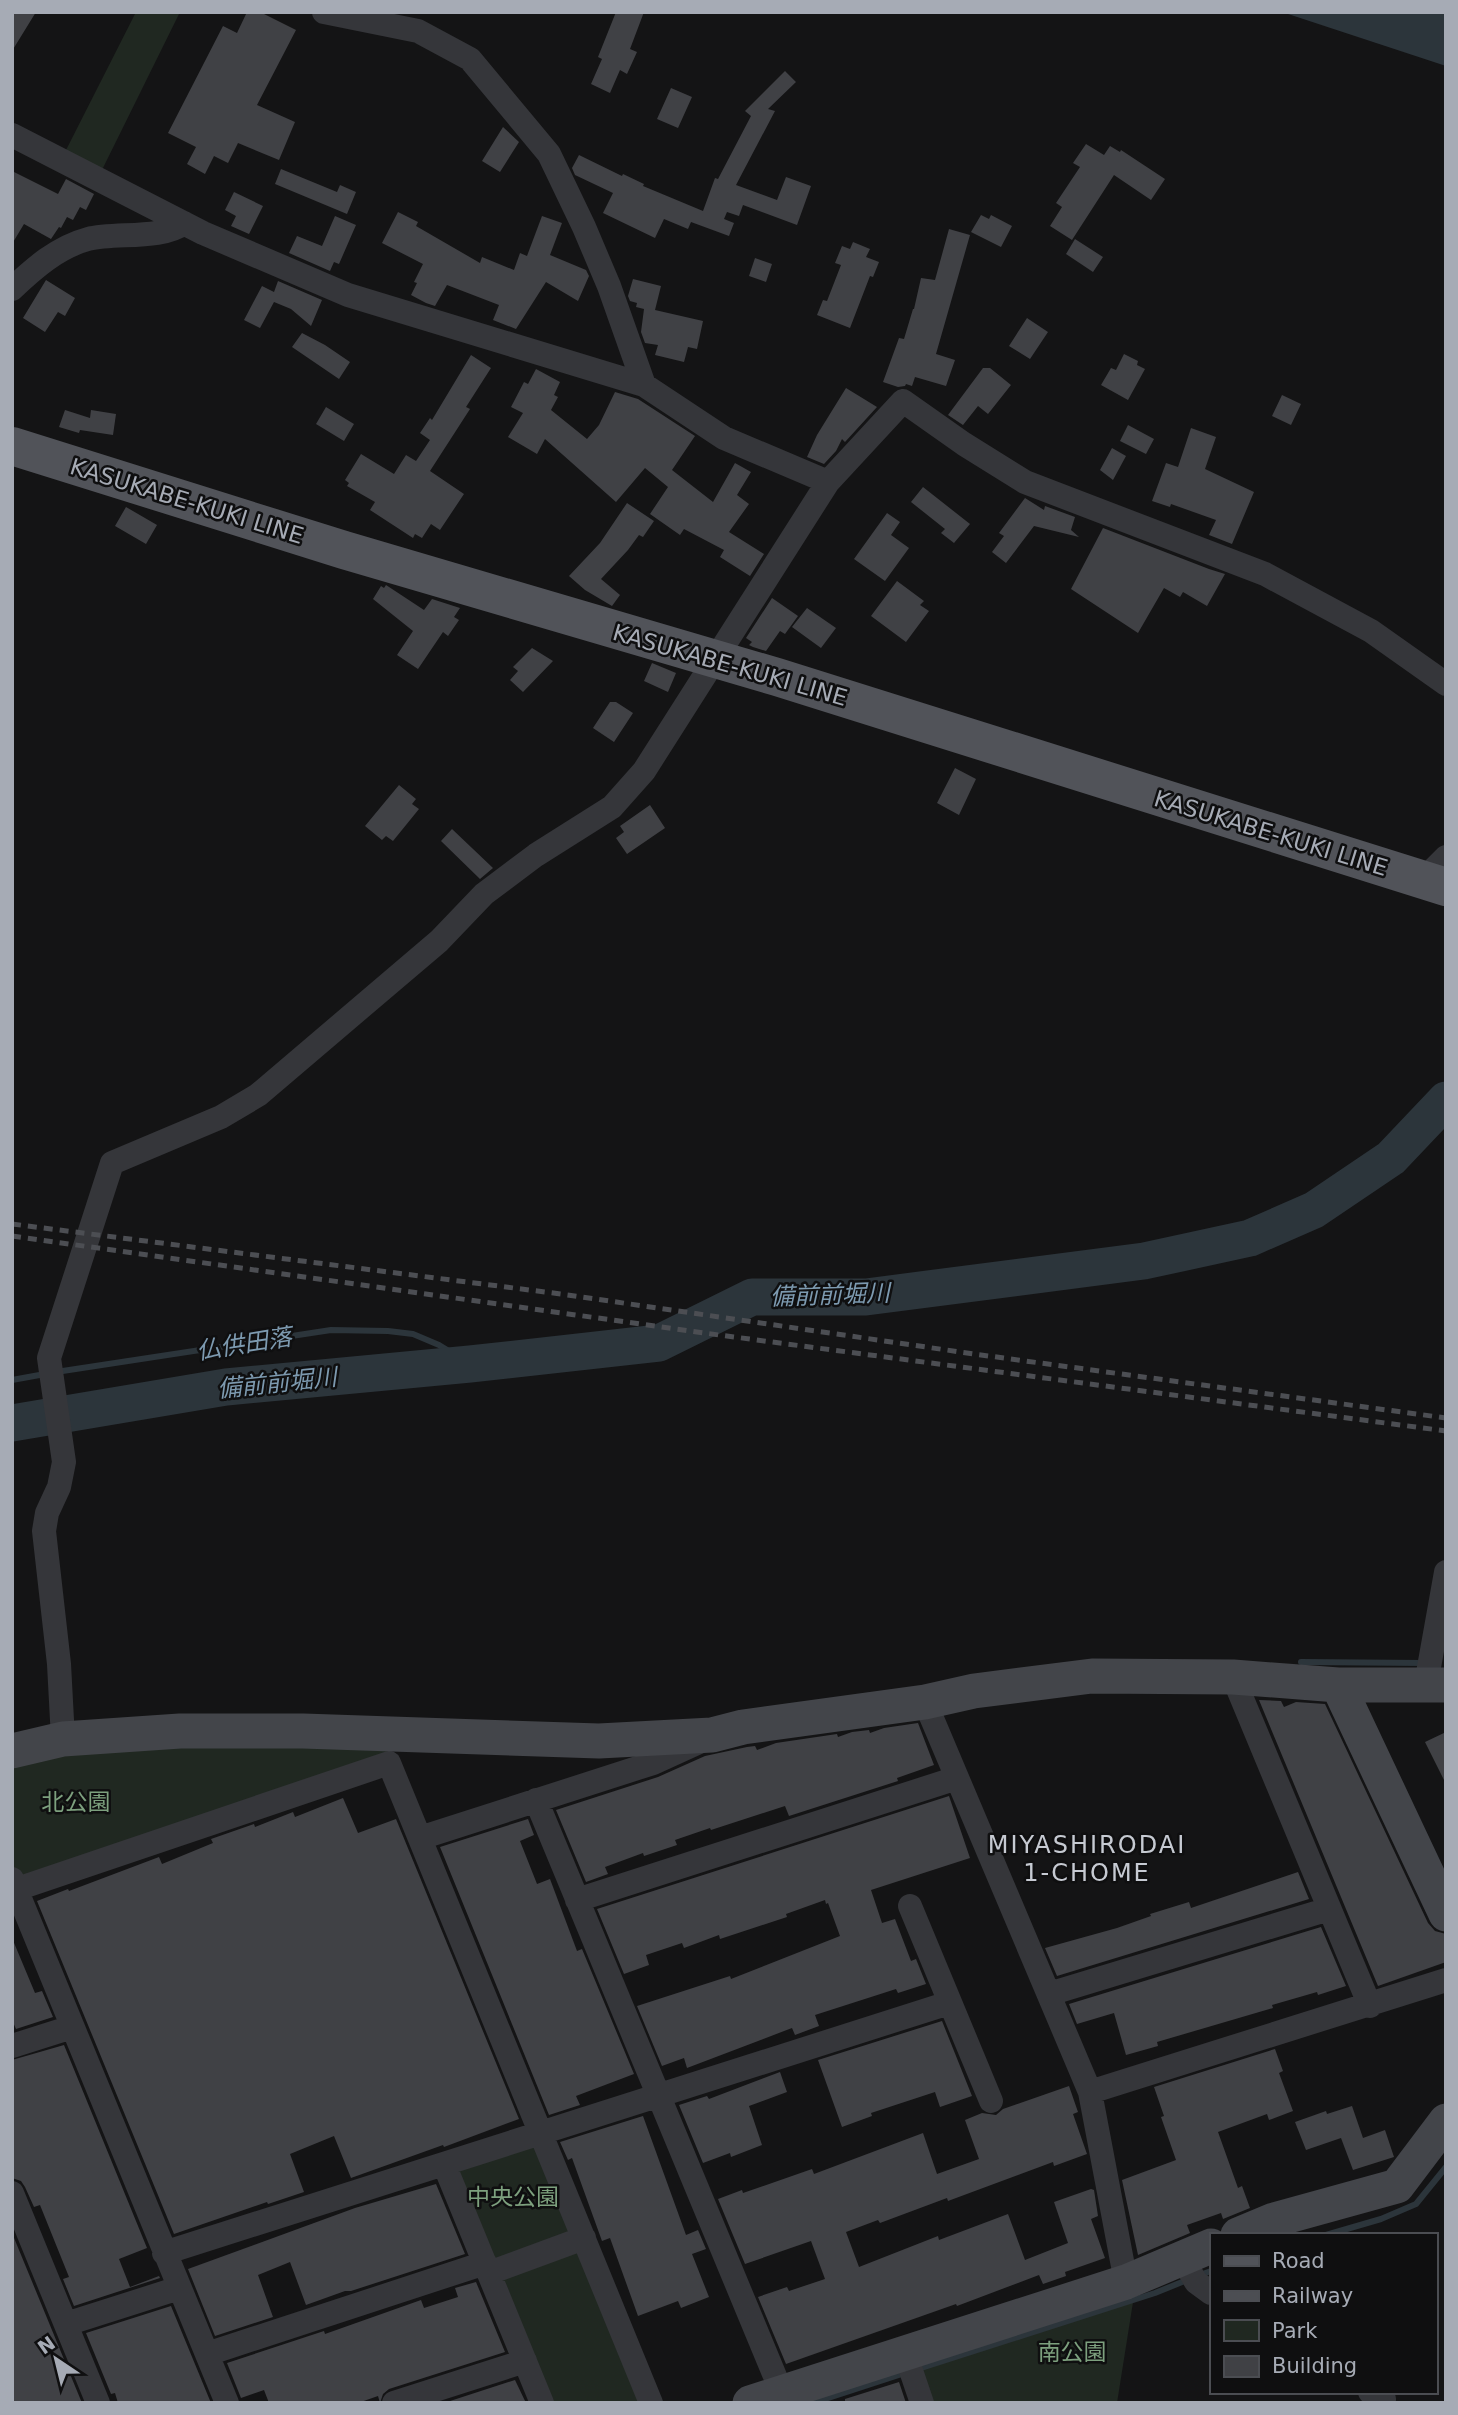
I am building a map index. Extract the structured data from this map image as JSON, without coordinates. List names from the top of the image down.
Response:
{
  "streets": {
    "main road": ["KASUKABE-KUKI LINE"]
  },
  "districts": ["MIYASHIRODAI 1-CHOME"],
  "water": ["備前前堀川", "仏供田落"],
  "parks": ["北公園", "中央公園", "南公園"],
  "legend": [
    "Road",
    "Railway",
    "Park",
    "Building"
  ],
  "north": "top left"
}
